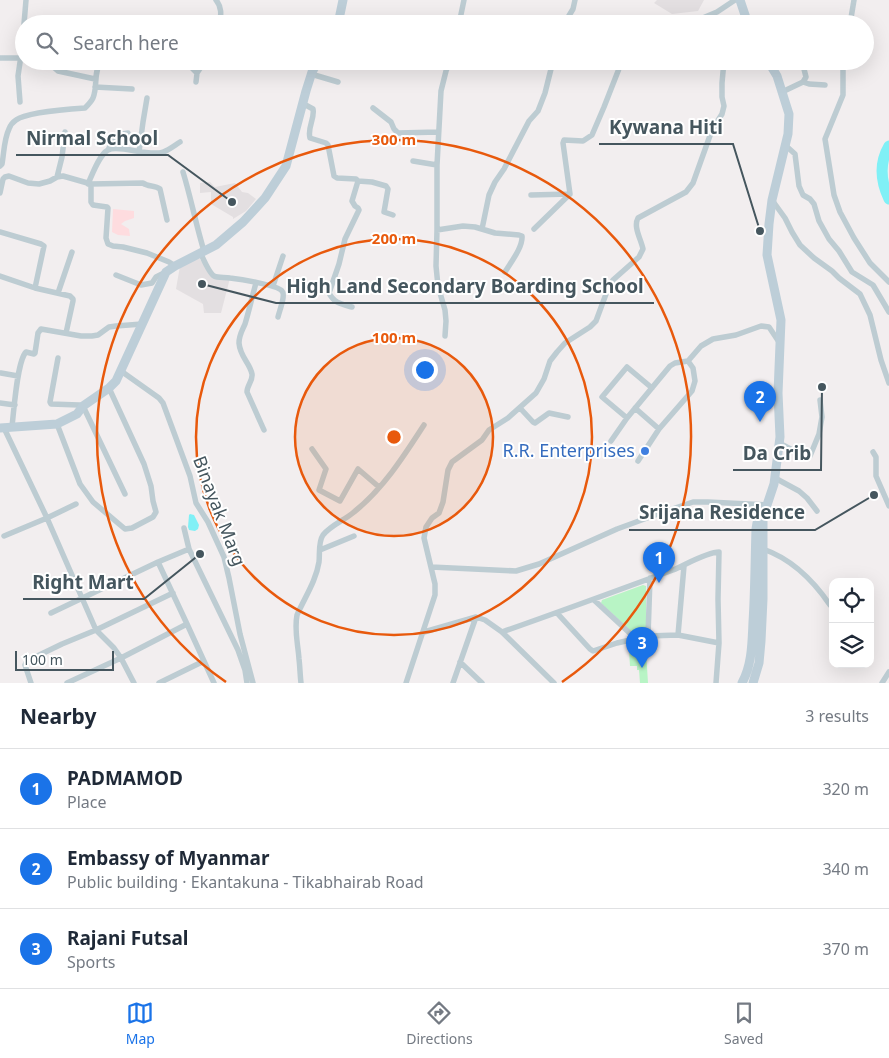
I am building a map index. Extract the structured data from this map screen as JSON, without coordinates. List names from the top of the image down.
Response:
{
  "streets": {
    "street": ["Binayak Marg"]
  },
  "places": [
    "Nirmal School",
    "Kywana Hiti",
    "High Land Secondary Boarding School",
    "Da Crib",
    "R.R. Enterprises",
    "Srijana Residence",
    "Right Mart"
  ],
  "scale_bar": "100 m",
  "page": {
    "search": "Search here",
    "pins": ["2", "1", "3"],
    "scale": "100 m",
    "heading": ["Nearby", "3 results"],
    "list": [
      {
        "mark": "1",
        "name": "PADMAMOD",
        "note": "Place",
        "value": "320 m"
      },
      {
        "mark": "2",
        "name": "Embassy of Myanmar",
        "note": "Public building · Ekantakuna - Tikabhairab Road",
        "value": "340 m"
      },
      {
        "mark": "3",
        "name": "Rajani Futsal",
        "note": "Sports",
        "value": "370 m"
      }
    ],
    "nav": ["Map", "Directions", "Saved"]
  },
  "rings": ["300 m", "200 m", "100 m"]
}
